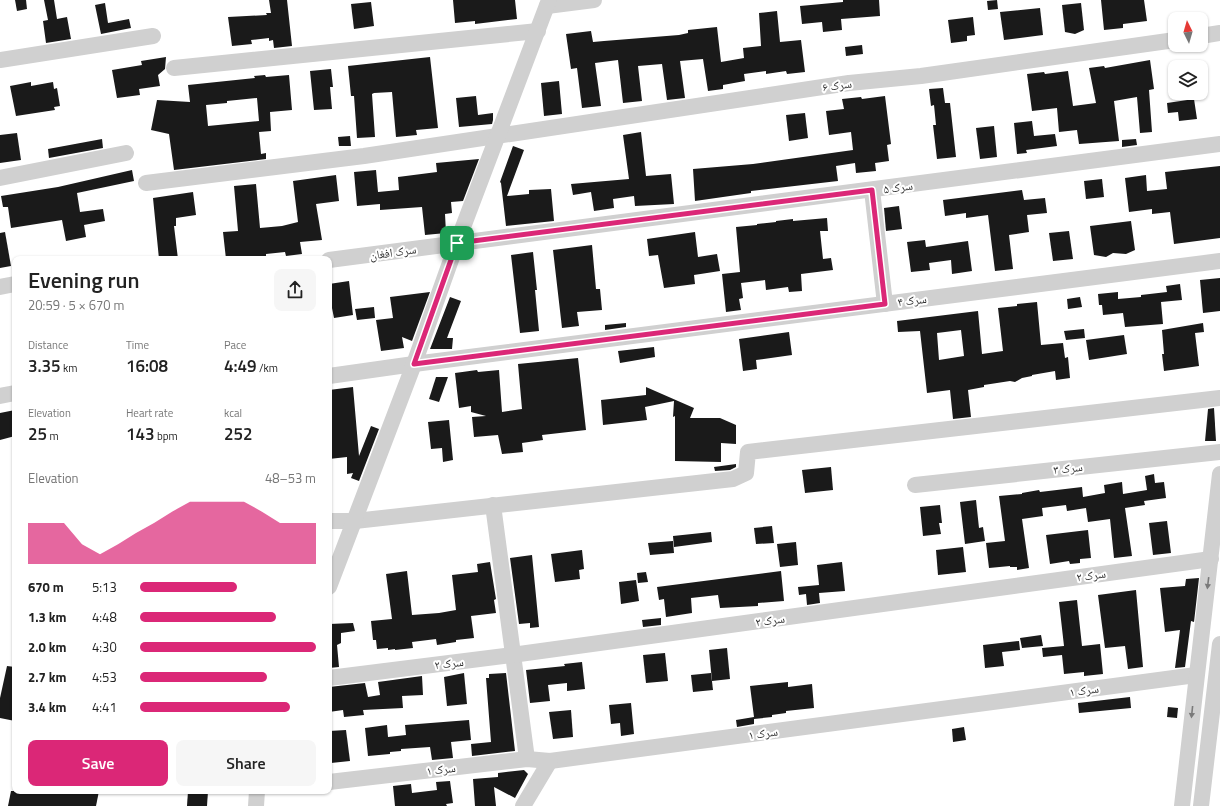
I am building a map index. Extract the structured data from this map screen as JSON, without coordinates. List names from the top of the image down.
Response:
{
  "streets": {
    "street": [
      "سرک ۶",
      "سرک ۵",
      "سرک افغان",
      "سرک ۴",
      "سرک ۳",
      "سرک ۲",
      "سرک ۱"
    ]
  },
  "crossings": [
    ["سرک ۵", "سرک افغان"]
  ],
  "north": "top",
  "page": {
    "heading": ["Evening run", "20:59 · 5 × 670 m"],
    "stats": [
      ["Distance", "3.35 km"],
      ["Time", "16:08"],
      ["Pace", "4:49 /km"],
      ["Elevation", "25 m"],
      ["Heart rate", "143 bpm"],
      ["kcal", "252"]
    ],
    "chart": ["Elevation", "48–53 m"],
    "list": [
      {
        "name": "670 m",
        "note": "5:13"
      },
      {
        "name": "1.3 km",
        "note": "4:48"
      },
      {
        "name": "2.0 km",
        "note": "4:30"
      },
      {
        "name": "2.7 km",
        "note": "4:53"
      },
      {
        "name": "3.4 km",
        "note": "4:41"
      }
    ],
    "buttons": ["Save", "Share"]
  }
}
